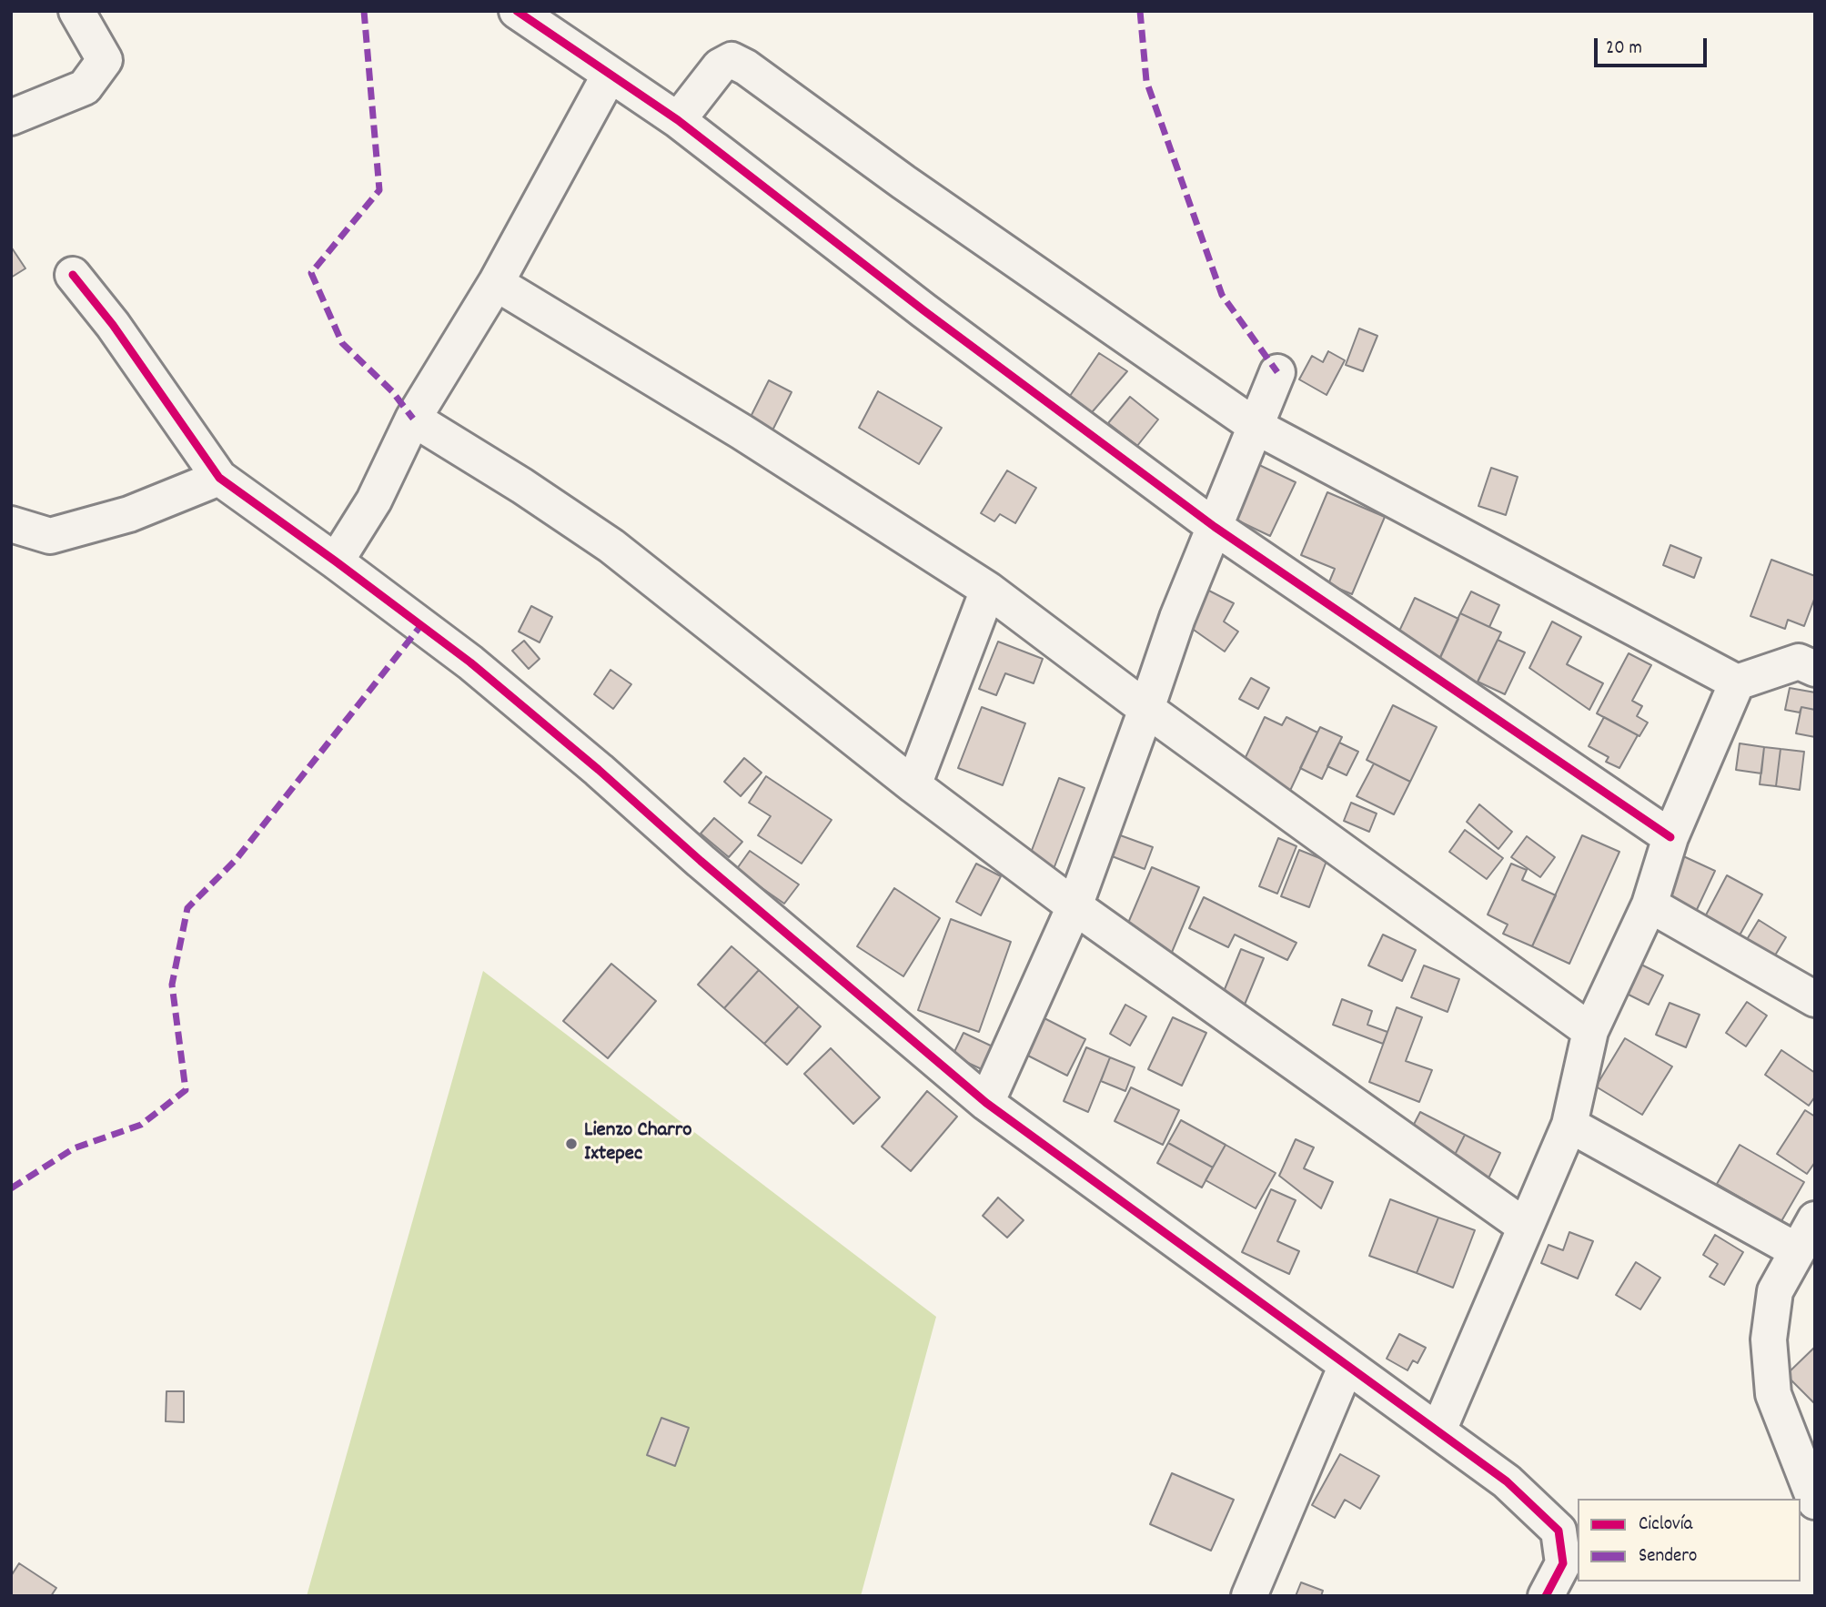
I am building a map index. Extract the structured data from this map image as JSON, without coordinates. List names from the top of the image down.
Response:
{
  "places": ["Lienzo Charro Ixtepec"],
  "legend": ["Ciclovía", "Sendero"],
  "scale_bar": "20 m"
}
